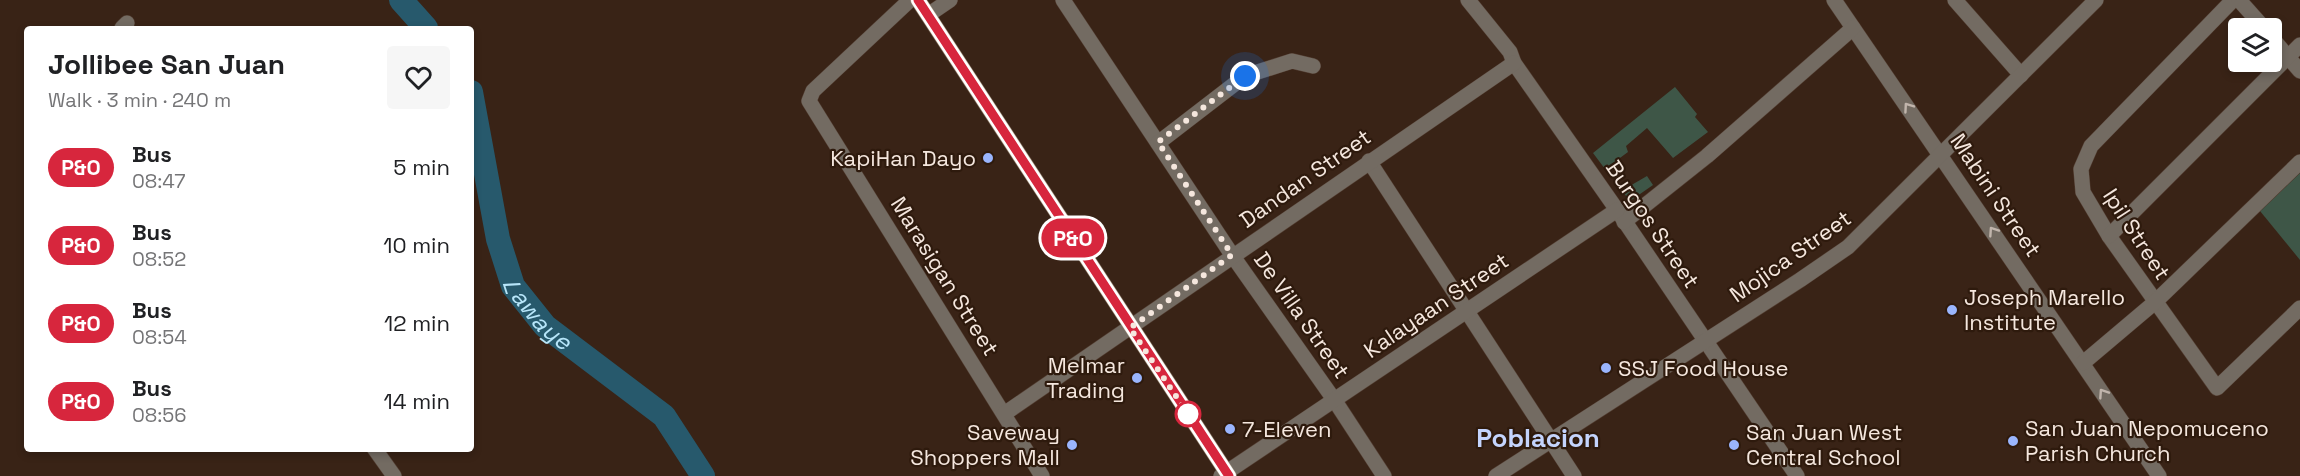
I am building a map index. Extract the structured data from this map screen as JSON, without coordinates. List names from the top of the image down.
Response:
{
  "streets": {
    "street": [
      "Dandan Street",
      "Mabini Street",
      "Burgos Street",
      "Ipil Street",
      "Mojica Street",
      "Marasigan Street",
      "Kalayaan Street",
      "De Villa Street"
    ]
  },
  "crossings": [
    ["Dandan Street", "Burgos Street"],
    ["Dandan Street", "Marasigan Street"],
    ["Dandan Street", "De Villa Street"],
    ["Mabini Street", "Mojica Street"],
    ["Mabini Street", "Kalayaan Street"],
    ["Burgos Street", "Mojica Street"],
    ["Burgos Street", "Kalayaan Street"],
    ["Kalayaan Street", "De Villa Street"]
  ],
  "one_way": ["Mabini Street"],
  "districts": ["Poblacion"],
  "water": ["Lawaye"],
  "places": [
    "KapiHan Dayo",
    "Joseph Marello Institute",
    "SSJ Food House",
    "Melmar Trading",
    "7-Eleven",
    "San Juan Nepomuceno Parish Church",
    "Saveway Shoppers Mall",
    "San Juan West Central School"
  ],
  "lines": ["bus line P&O"],
  "page": {
    "on_map": "P&O",
    "heading": ["Jollibee San Juan", "Walk · 3 min · 240 m"],
    "list": [
      {
        "mark": "P&O",
        "name": "Bus",
        "note": "08:47",
        "value": "5 min"
      },
      {
        "mark": "P&O",
        "name": "Bus",
        "note": "08:52",
        "value": "10 min"
      },
      {
        "mark": "P&O",
        "name": "Bus",
        "note": "08:54",
        "value": "12 min"
      },
      {
        "mark": "P&O",
        "name": "Bus",
        "note": "08:56",
        "value": "14 min"
      }
    ]
  }
}
